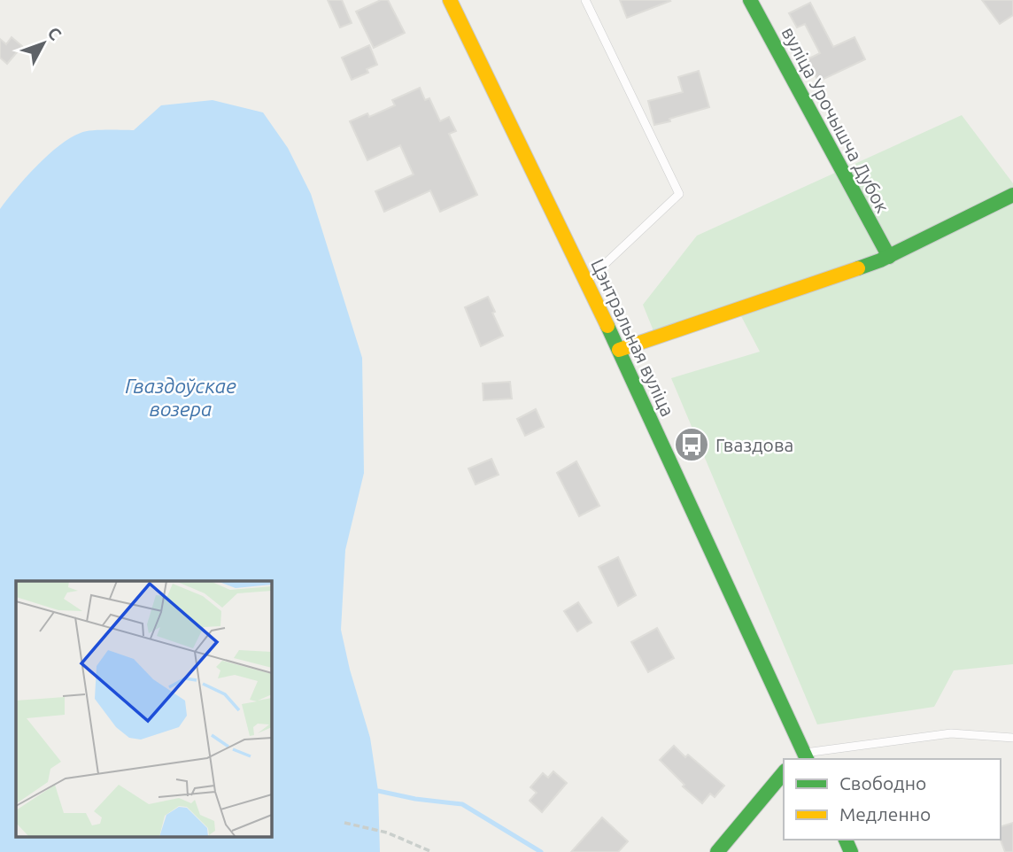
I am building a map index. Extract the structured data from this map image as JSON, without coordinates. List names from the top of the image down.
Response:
{
  "streets": {
    "street": ["вуліца Урочышча Дубок", "Цэнтральная вуліца"]
  },
  "water": ["Гваздоўскае возера"],
  "places": {
    "bus stop": ["Гваздова"]
  },
  "legend": ["Свободно", "Медленно"],
  "north": "top right"
}
